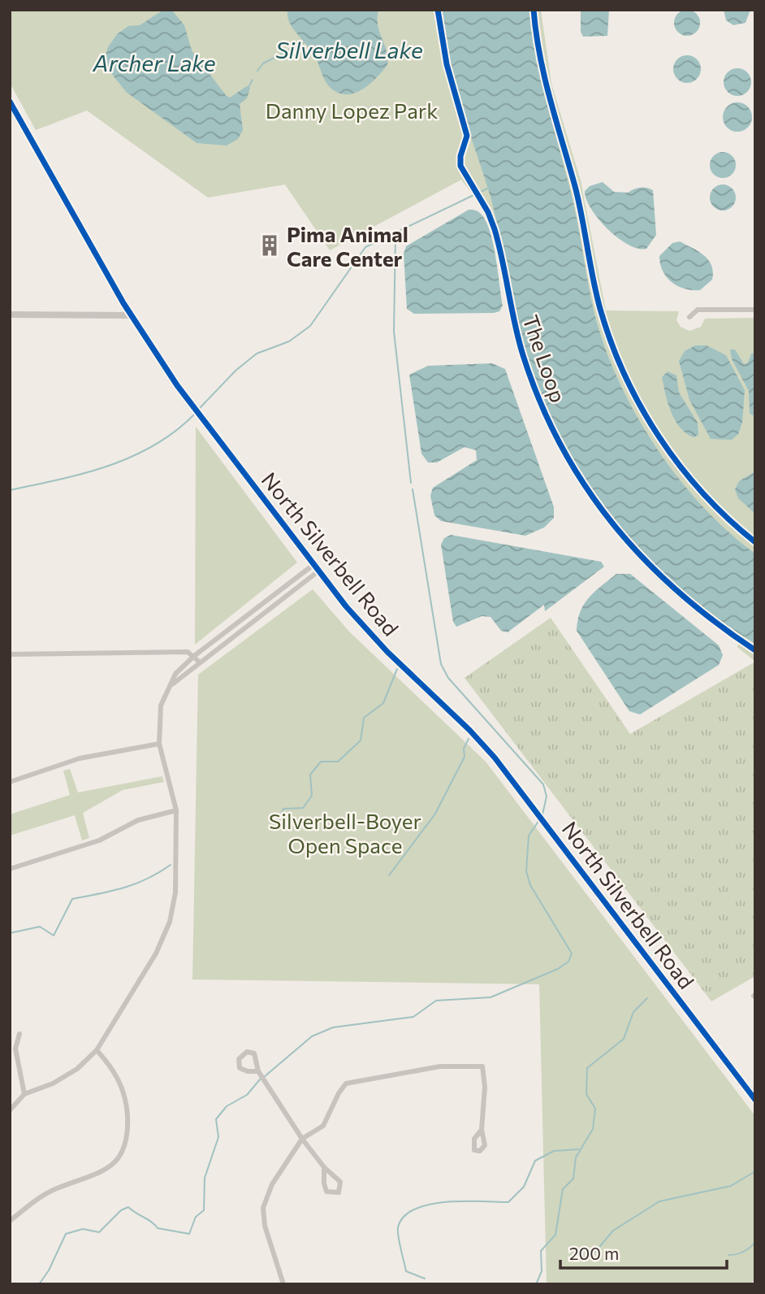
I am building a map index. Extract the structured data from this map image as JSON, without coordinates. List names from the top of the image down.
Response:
{
  "streets": {
    "main road": ["North Silverbell Road"],
    "cycle path": ["The Loop"]
  },
  "water": ["Silverbell Lake", "Archer Lake"],
  "parks": ["Danny Lopez Park", "Silverbell-Boyer Open Space"],
  "places": {
    "building": ["Pima Animal Care Center"]
  },
  "scale_bar": "200 m"
}
